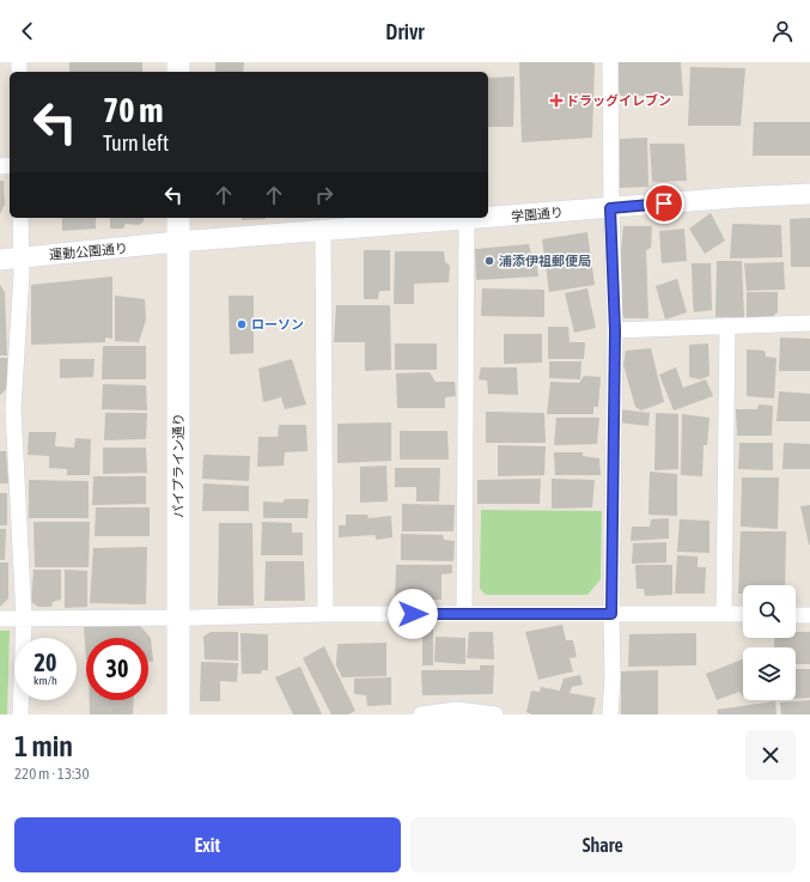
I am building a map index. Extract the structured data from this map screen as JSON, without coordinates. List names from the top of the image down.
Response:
{
  "streets": {
    "main road": ["パイプライン通り"],
    "street": ["学園通り", "運動公園通り"]
  },
  "crossings": [
    ["学園通り", "運動公園通り"],
    ["学園通り", "パイプライン通り"],
    ["運動公園通り", "パイプライン通り"]
  ],
  "places": {
    "health": ["ドラッグイレブン"],
    "other": ["浦添伊祖郵便局", "ローソン"]
  },
  "page": {
    "header": "Drivr",
    "turn": ["70 m", "Turn left"],
    "speed": "20 km/h",
    "limit": "30",
    "heading": ["1 min", "220 m · 13:30"],
    "buttons": ["Exit", "Share"]
  }
}
